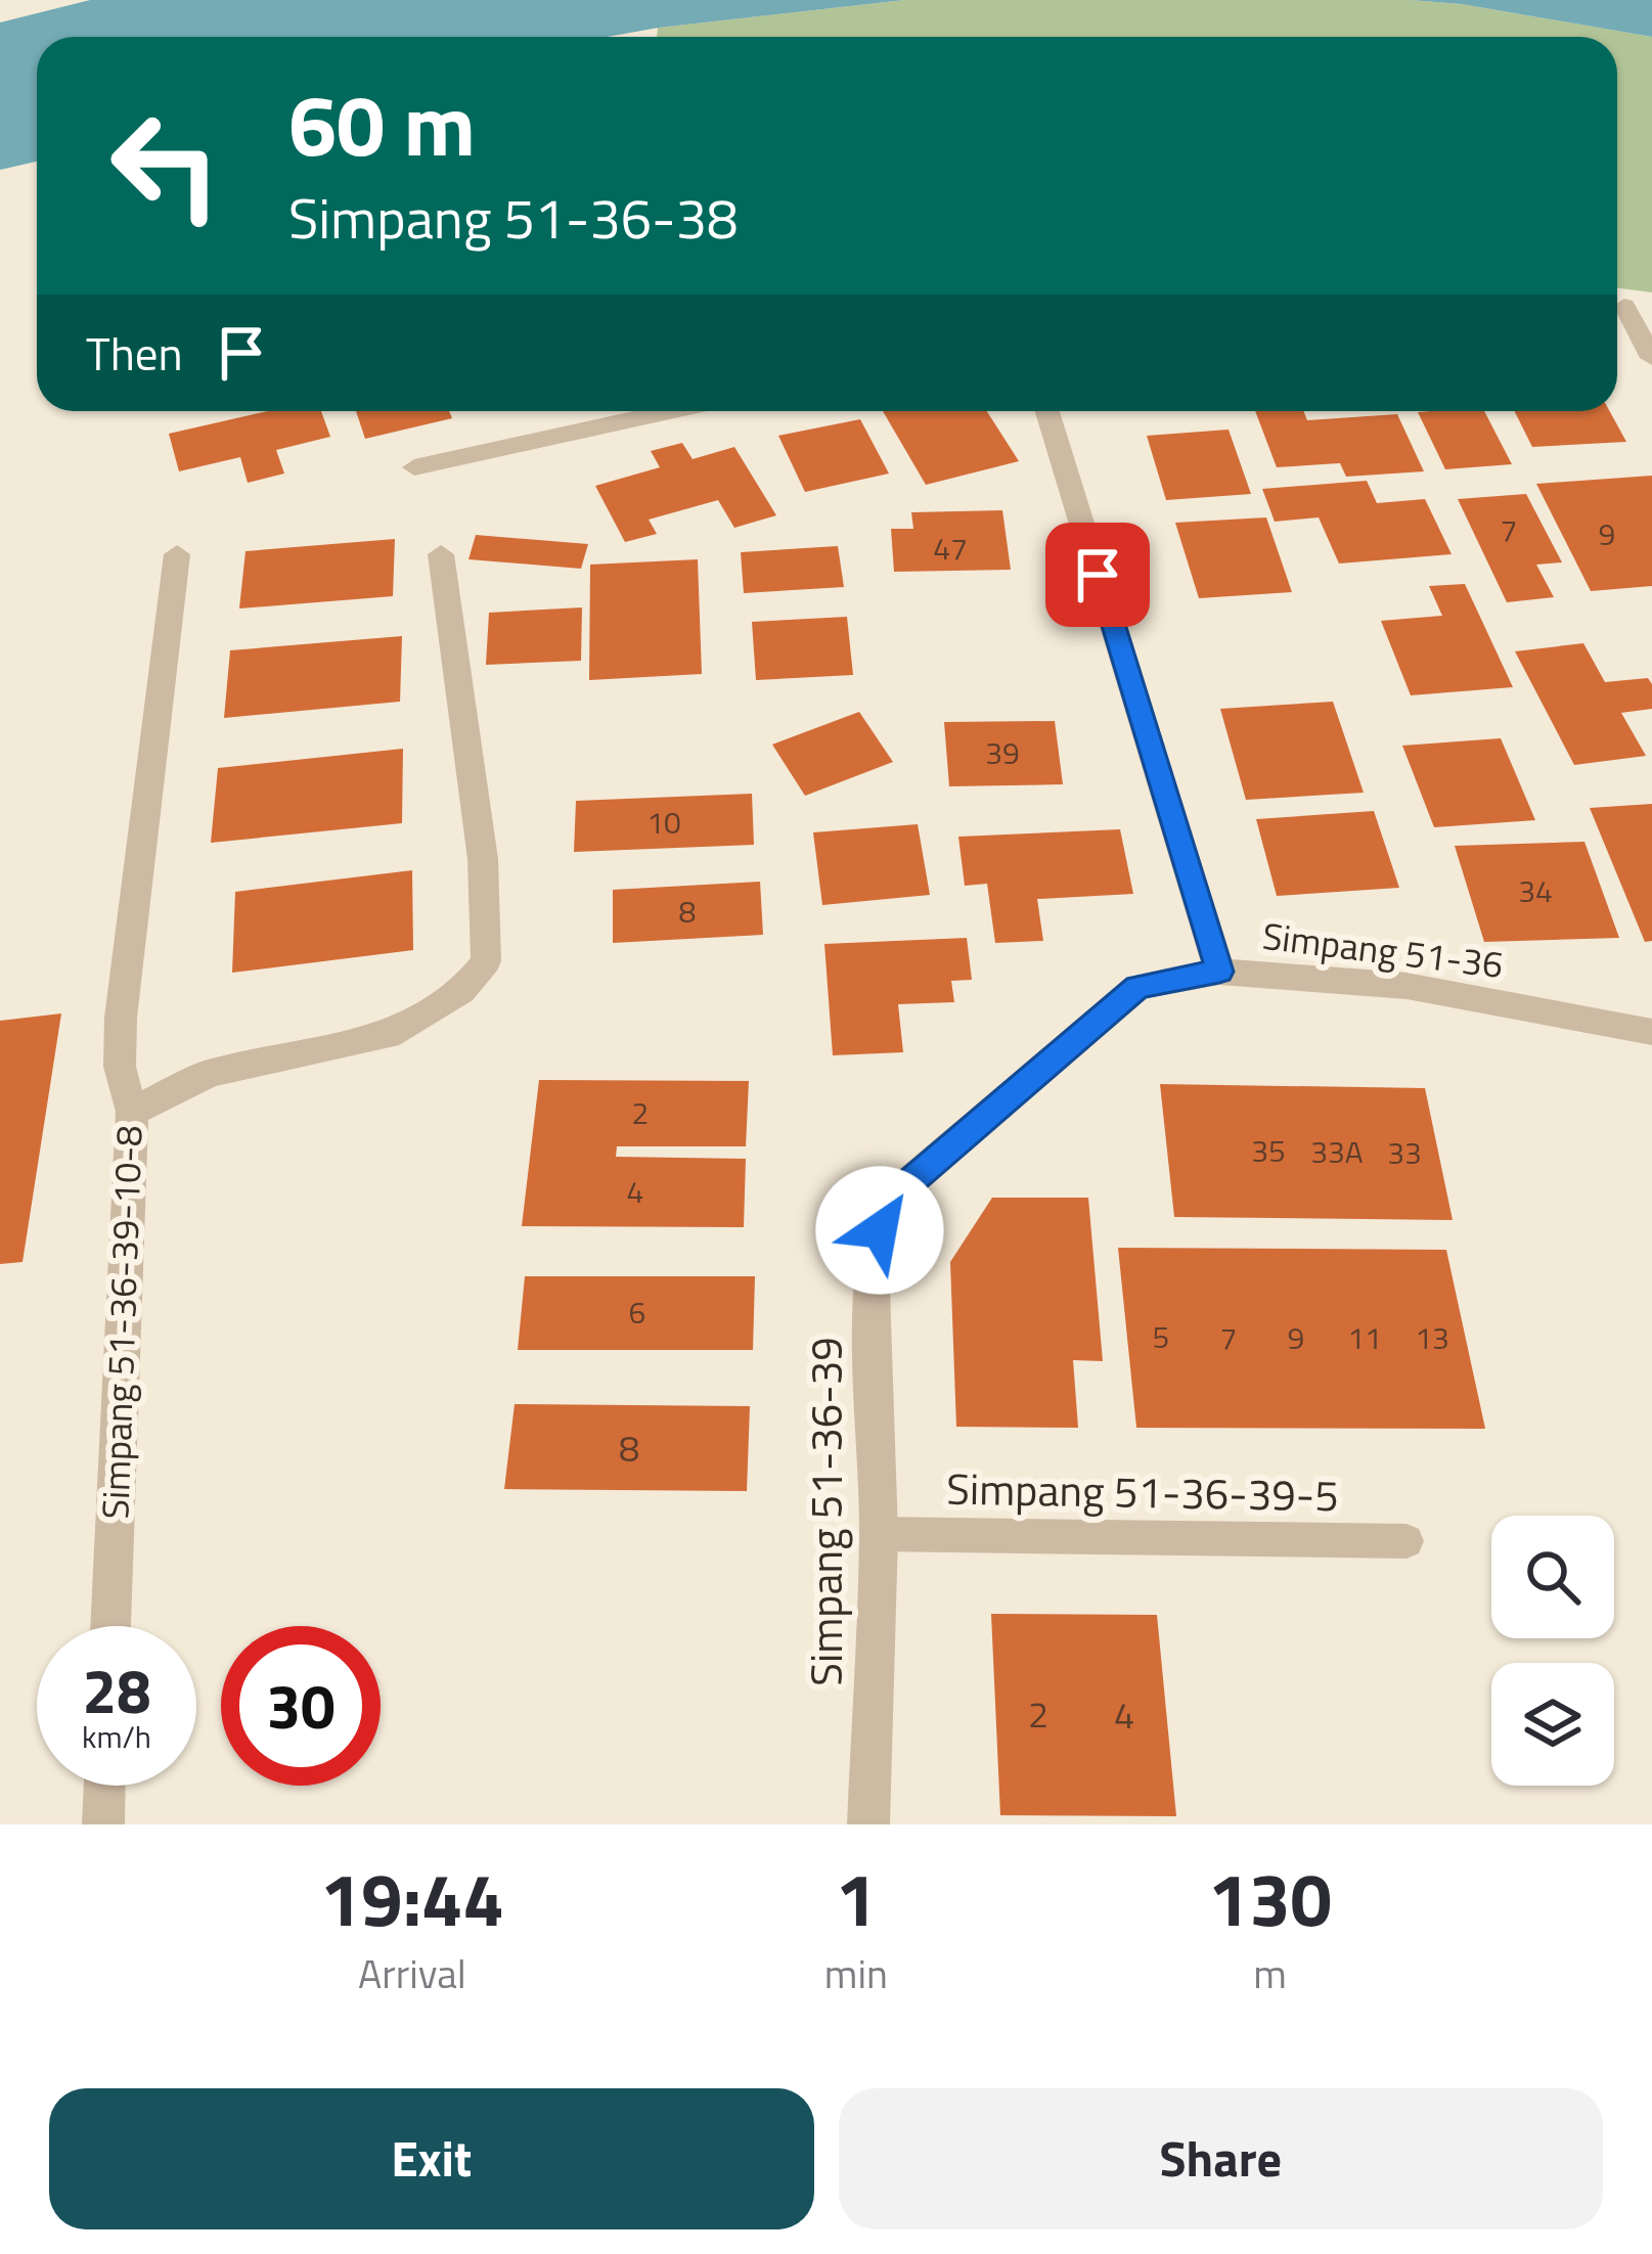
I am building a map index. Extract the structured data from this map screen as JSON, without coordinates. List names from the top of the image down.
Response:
{
  "streets": {
    "street": ["Simpang 51-36", "Simpang 51-36-39-10-8", "Simpang 51-36-39"],
    "lane": ["Simpang 51-36-39-5"]
  },
  "crossings": [
    ["Simpang 51-36", "Simpang 51-36-39"],
    ["Simpang 51-36-39-5", "Simpang 51-36-39"]
  ],
  "house_numbers": [
    "7",
    "9",
    "47",
    "39",
    "10",
    "34",
    "8",
    "2",
    "35",
    "33A",
    "33",
    "4",
    "6",
    "5",
    "7",
    "9",
    "11",
    "13",
    "8",
    "2",
    "4"
  ],
  "page": {
    "turn": ["60 m", "Simpang 51-36-38"],
    "then": "Then",
    "speed": "28 km/h",
    "limit": "30",
    "eta": [
      "19:44",
      "Arrival",
      "1",
      "min",
      "130",
      "m"
    ],
    "buttons": ["Exit", "Share"]
  }
}
